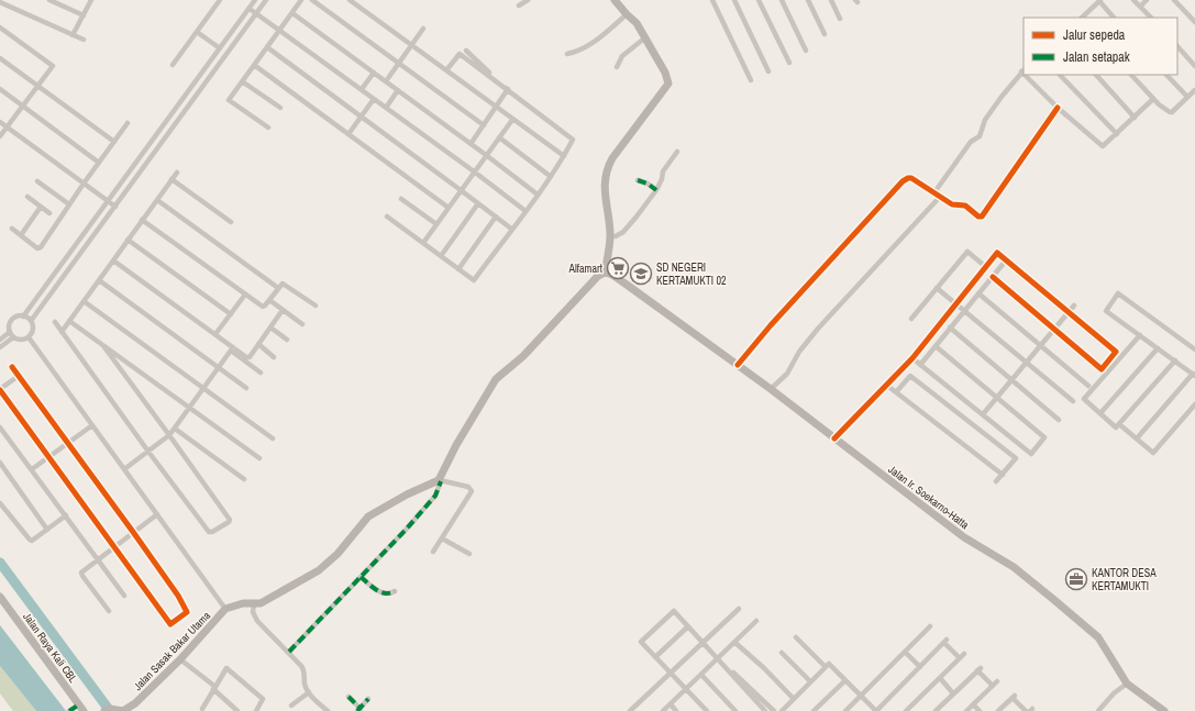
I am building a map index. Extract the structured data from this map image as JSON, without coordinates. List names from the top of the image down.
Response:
{
  "streets": {
    "main road": ["Jalan Ir. Soekarno-Hatta", "Jalan Raya Kali CBL", "Jalan Sasak Bakar Utama"]
  },
  "places": {
    "supermarket": ["Alfamart"],
    "school or university": ["SD NEGERI KERTAMUKTI 02"],
    "office": ["KANTOR DESA KERTAMUKTI"]
  },
  "legend": ["Jalur sepeda", "Jalan setapak"]
}
